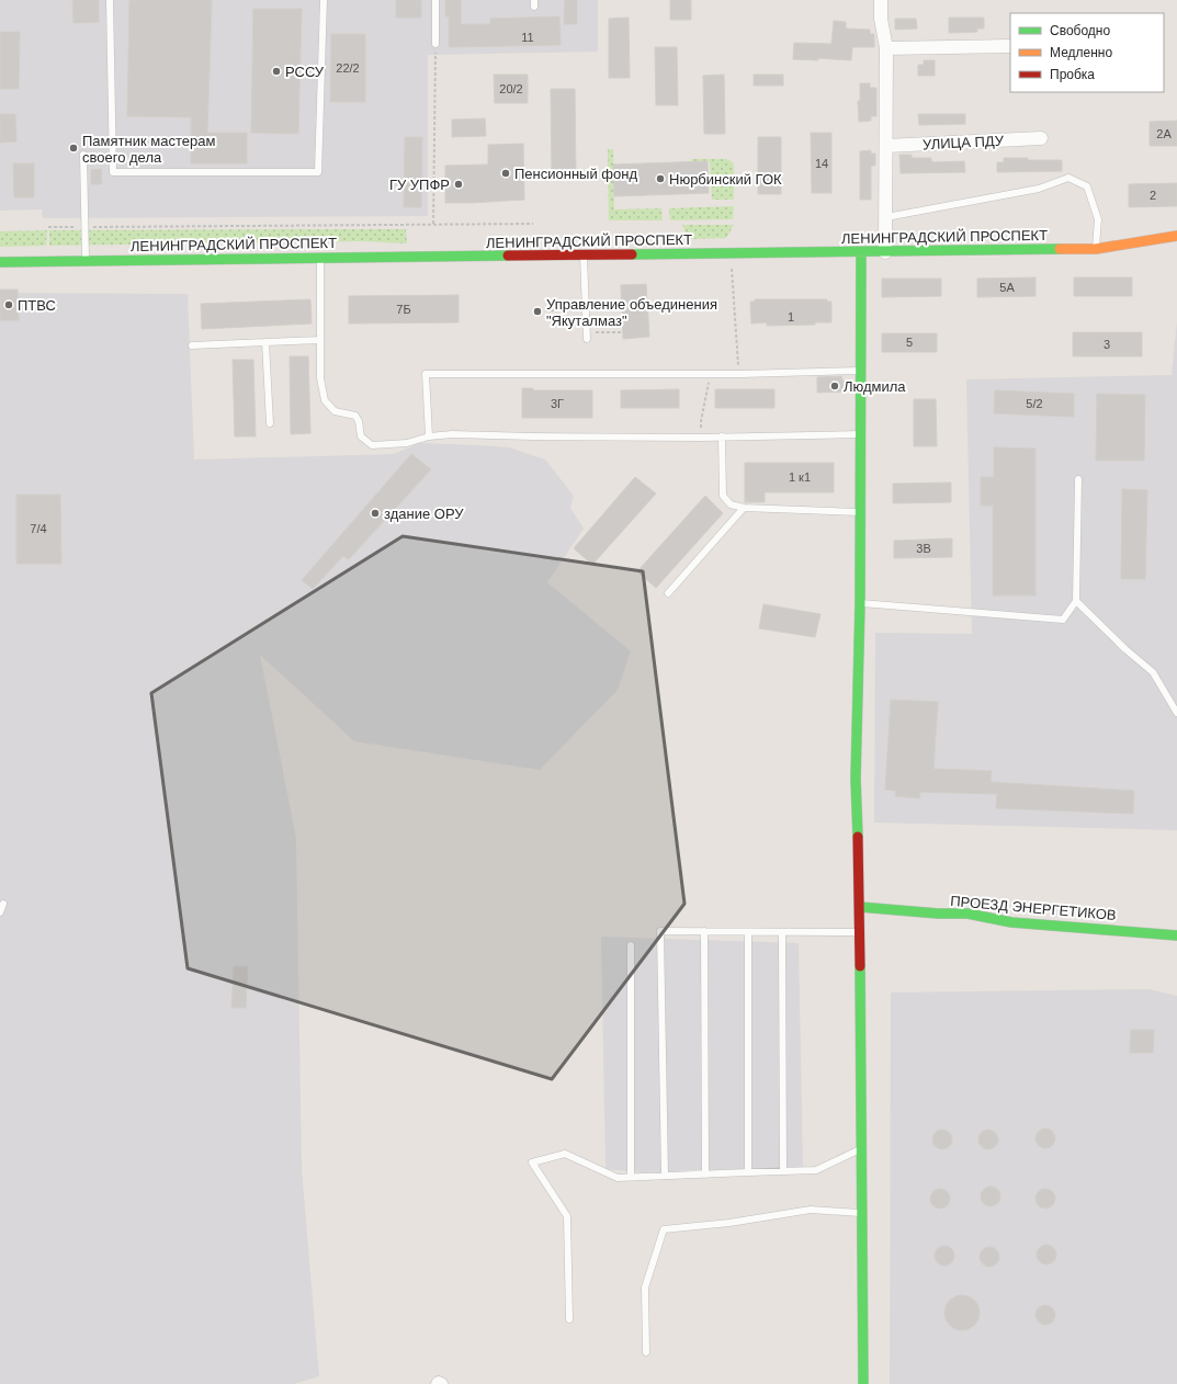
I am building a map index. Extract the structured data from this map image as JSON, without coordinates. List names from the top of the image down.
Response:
{
  "streets": {
    "street": ["УЛИЦА ПДУ", "ЛЕНИНГРАДСКИЙ ПРОСПЕКТ", "ПРОЕЗД ЭНЕРГЕТИКОВ"]
  },
  "places": [
    "РССУ",
    "Памятник мастерам своего дела",
    "Пенсионный фонд",
    "Нюрбинский ГОК",
    "ГУ УПФР",
    "ПТВС",
    "Управление объединения \"Якуталмаз\"",
    "Людмила",
    "здание ОРУ"
  ],
  "house_numbers": [
    "11",
    "22/2",
    "20/2",
    "2А",
    "14",
    "2",
    "5А",
    "7Б",
    "1",
    "5",
    "3",
    "3Г",
    "5/2",
    "1 к1",
    "7/4",
    "3В"
  ],
  "legend": ["Свободно", "Медленно", "Пробка"]
}
